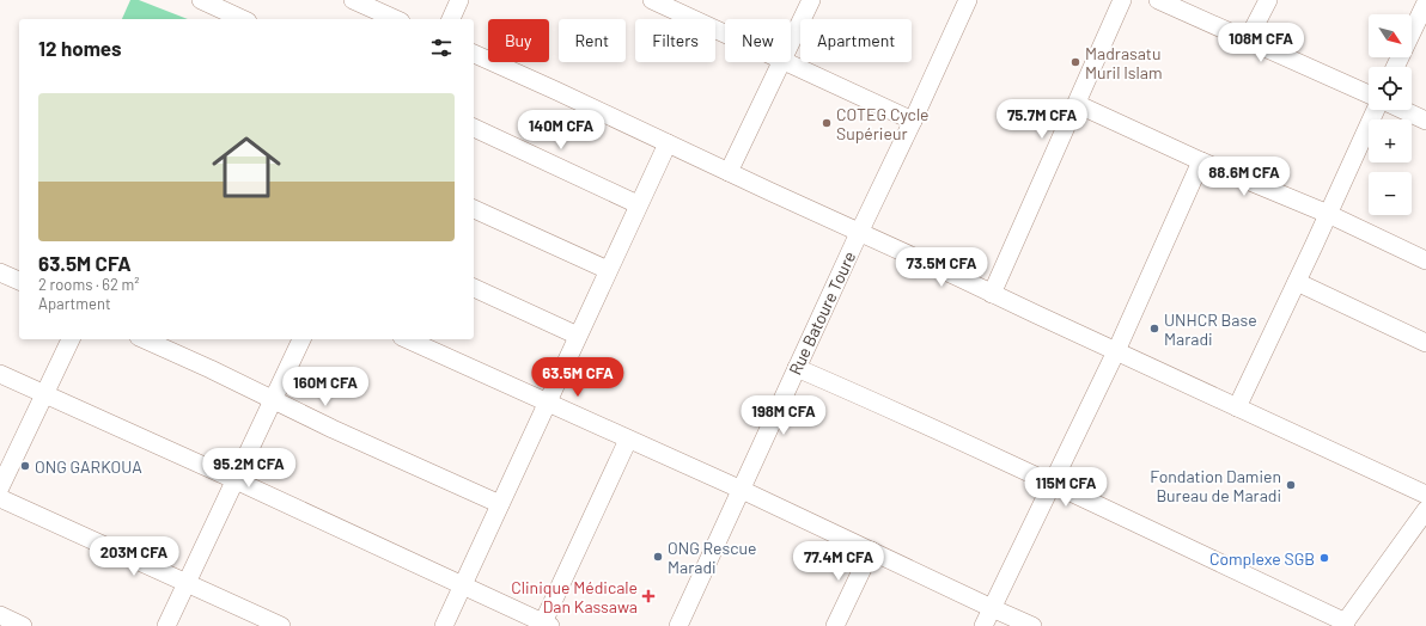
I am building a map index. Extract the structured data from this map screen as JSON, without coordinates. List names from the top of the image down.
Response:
{
  "streets": {
    "street": ["Rue Batoure Toure"]
  },
  "places": {
    "other": [
      "Madrasatu Muril Islam",
      "COTEG Cycle Supérieur",
      "UNHCR Base Maradi",
      "ONG GARKOUA",
      "Fondation Damien Bureau de Maradi",
      "ONG Rescue Maradi",
      "Complexe SGB"
    ],
    "health": ["Clinique Médicale Dan Kassawa"]
  },
  "north": "bottom right",
  "page": {
    "map_buttons": ["+", "−"],
    "chip": [
      "Buy",
      "Rent",
      "Filters",
      "New",
      "Apartment"
    ],
    "heading": "12 homes",
    "price": [
      "108M CFA",
      "75.7M CFA",
      "140M CFA",
      "88.6M CFA",
      "73.5M CFA",
      "63.5M CFA",
      "160M CFA",
      "198M CFA",
      "95.2M CFA",
      "115M CFA",
      "203M CFA",
      "77.4M CFA"
    ],
    "list": [
      {
        "name": "63.5M CFA",
        "note": "2 rooms · 62 m² · Apartment"
      }
    ]
  }
}
